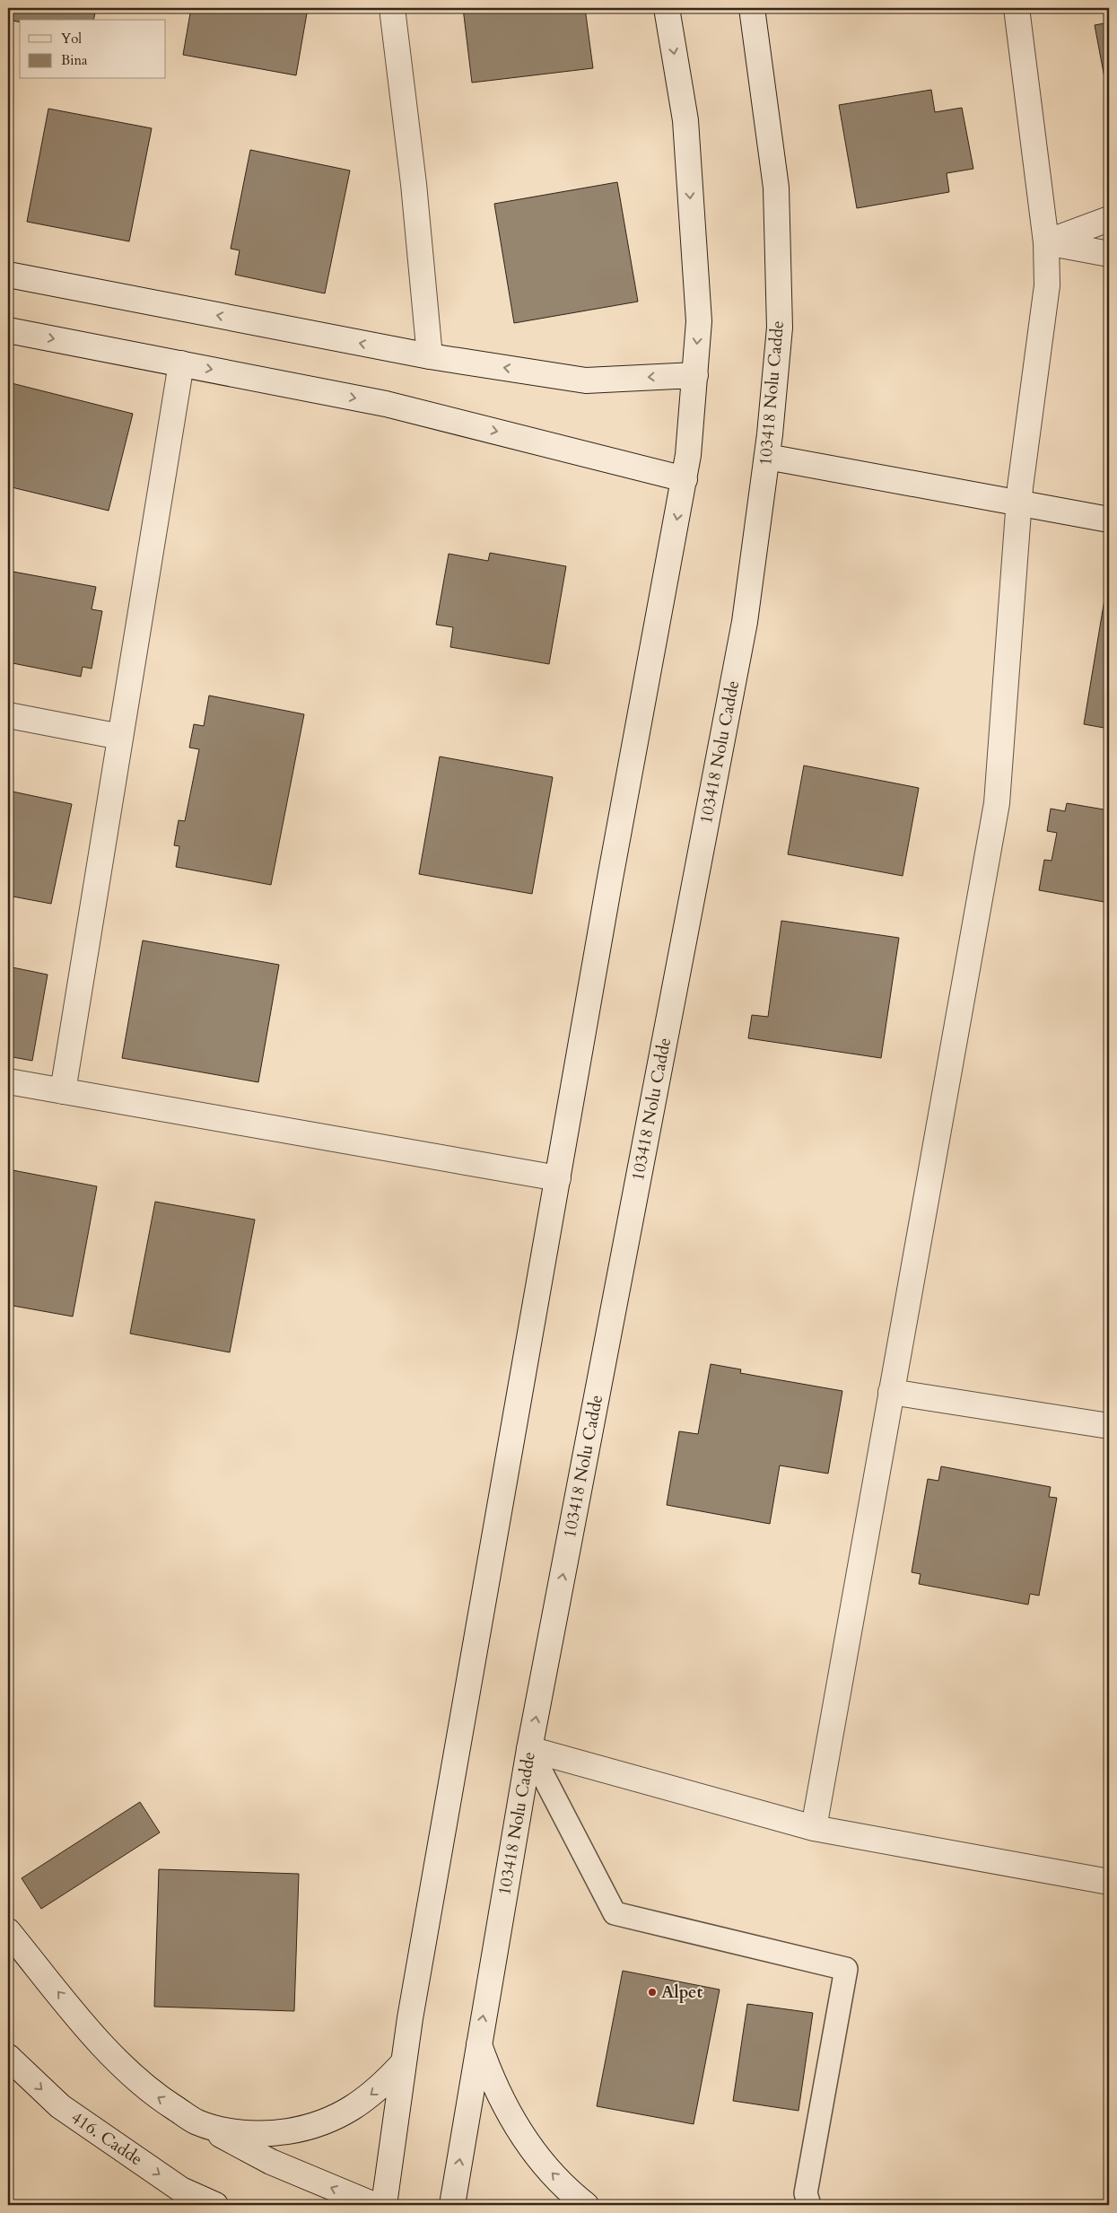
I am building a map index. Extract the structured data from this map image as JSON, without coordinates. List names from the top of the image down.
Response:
{
  "streets": {
    "main road": ["103418 Nolu Cadde", "416. Cadde"]
  },
  "places": ["Alpet"],
  "legend": ["Yol", "Bina"]
}
